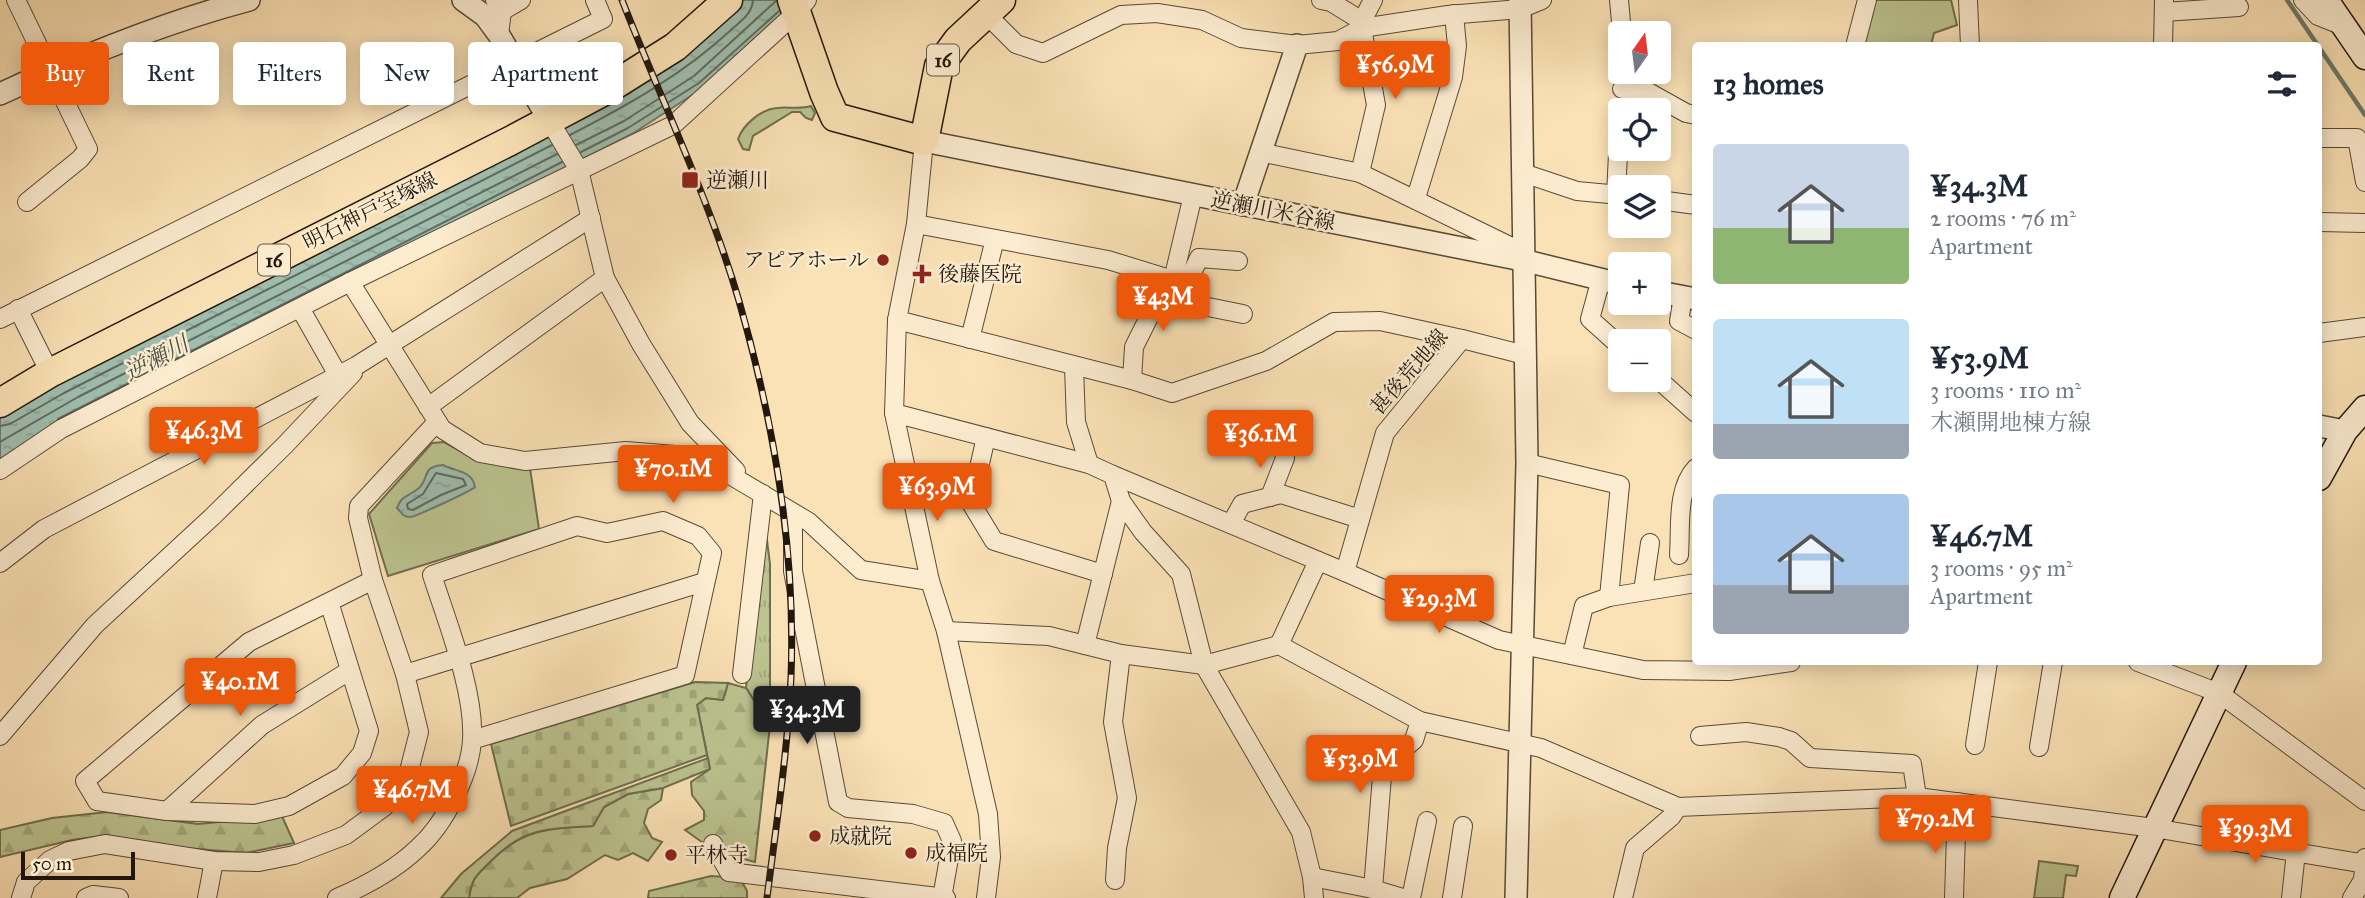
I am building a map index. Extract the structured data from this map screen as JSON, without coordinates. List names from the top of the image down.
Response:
{
  "streets": {
    "main road": ["16", "明石神戸宝塚線"],
    "street": ["逆瀬川米谷線", "甚後荒地線"]
  },
  "crossings": [
    ["16", "逆瀬川米谷線"]
  ],
  "water": ["逆瀬川"],
  "places": {
    "transit": ["逆瀬川"],
    "other": [
      "アピアホール",
      "成就院",
      "成福院",
      "平林寺"
    ],
    "health": ["後藤医院"]
  },
  "scale_bar": "50 m",
  "north": "top",
  "page": {
    "map_buttons": ["+", "−"],
    "price": [
      "¥56.9M",
      "¥43M",
      "¥46.3M",
      "¥36.1M",
      "¥70.1M",
      "¥63.9M",
      "¥29.3M",
      "¥40.1M",
      "¥34.3M",
      "¥53.9M",
      "¥46.7M",
      "¥79.2M",
      "¥39.3M"
    ],
    "chip": [
      "Buy",
      "Rent",
      "Filters",
      "New",
      "Apartment"
    ],
    "heading": "13 homes",
    "list": [
      {
        "name": "¥34.3M",
        "note": "2 rooms · 76 m² · Apartment"
      },
      {
        "name": "¥53.9M",
        "note": "3 rooms · 110 m² · 木瀬開地棟方線"
      },
      {
        "name": "¥46.7M",
        "note": "3 rooms · 95 m² · Apartment"
      }
    ],
    "scale": "50 m"
  }
}
